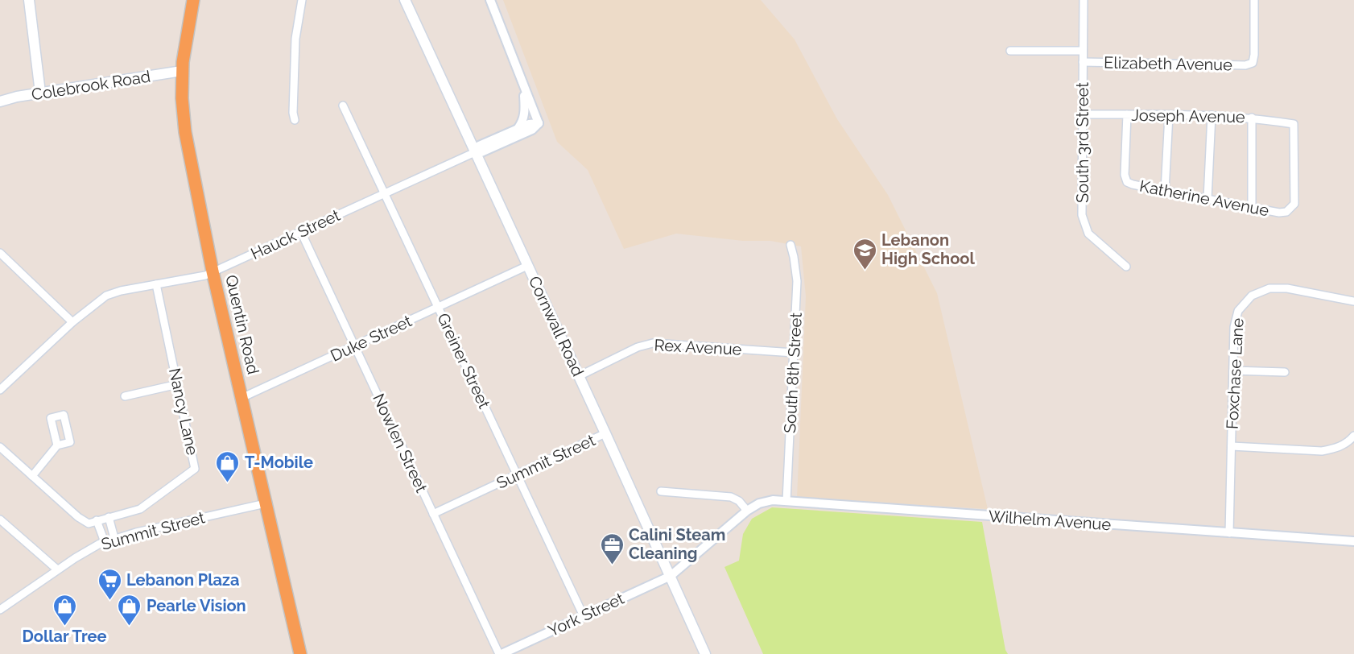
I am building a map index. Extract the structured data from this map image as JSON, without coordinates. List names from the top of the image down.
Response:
{
  "streets": {
    "highway": ["Quentin Road"],
    "main road": ["Colebrook Road", "Cornwall Road"],
    "street": [
      "Elizabeth Avenue",
      "Joseph Avenue",
      "South 3rd Street",
      "Katherine Avenue",
      "Hauck Street",
      "Duke Street",
      "Rex Avenue",
      "Greiner Street",
      "South 8th Street",
      "Foxchase Lane",
      "Nancy Lane",
      "Nowlen Street",
      "Summit Street",
      "Wilhelm Avenue",
      "York Street"
    ]
  },
  "crossings": [
    ["Elizabeth Avenue", "South 3rd Street"],
    ["Colebrook Road", "Quentin Road"],
    ["Joseph Avenue", "South 3rd Street"],
    ["Joseph Avenue", "Katherine Avenue"],
    ["Hauck Street", "Quentin Road"],
    ["Hauck Street", "Cornwall Road"],
    ["Hauck Street", "Greiner Street"],
    ["Hauck Street", "Nancy Lane"],
    ["Hauck Street", "Nowlen Street"],
    ["Quentin Road", "Duke Street"],
    ["Quentin Road", "Summit Street"],
    ["Cornwall Road", "Duke Street"],
    ["Cornwall Road", "Rex Avenue"],
    ["Cornwall Road", "Summit Street"],
    ["Cornwall Road", "Wilhelm Avenue"],
    ["Cornwall Road", "York Street"],
    ["Duke Street", "Greiner Street"],
    ["Duke Street", "Nowlen Street"],
    ["Rex Avenue", "South 8th Street"],
    ["Greiner Street", "Summit Street"],
    ["Greiner Street", "York Street"],
    ["South 8th Street", "Wilhelm Avenue"],
    ["Foxchase Lane", "Wilhelm Avenue"],
    ["Nowlen Street", "Summit Street"],
    ["Nowlen Street", "York Street"],
    ["Wilhelm Avenue", "York Street"]
  ],
  "places": {
    "school or university": ["Lebanon High School"],
    "shop": ["T-Mobile", "Dollar Tree", "Pearle Vision"],
    "office": ["Calini Steam Cleaning"],
    "supermarket": ["Lebanon Plaza"]
  }
}
